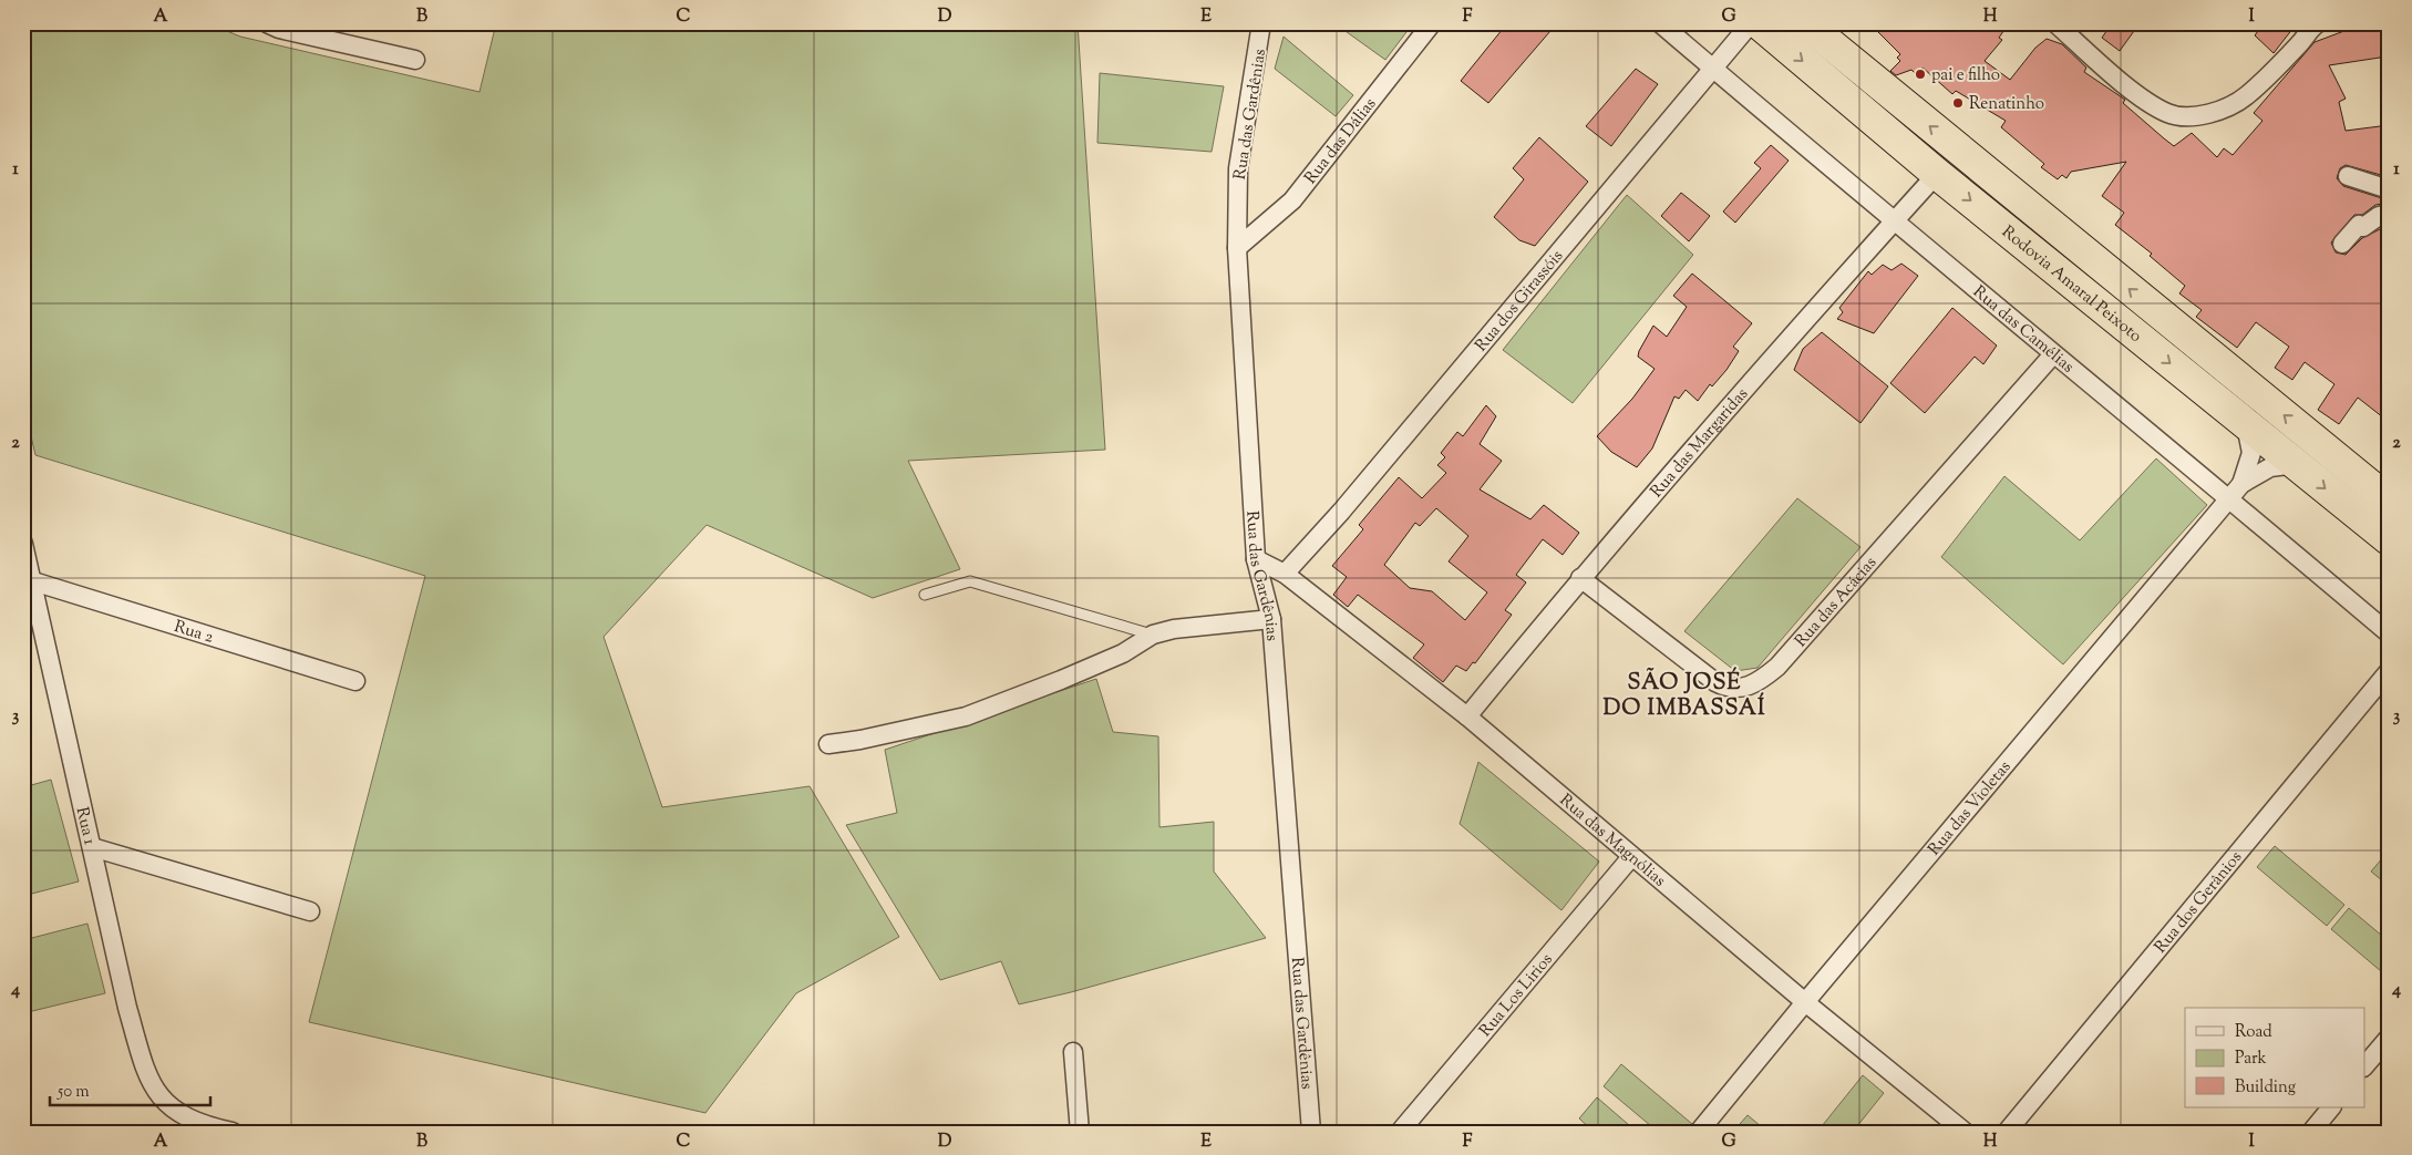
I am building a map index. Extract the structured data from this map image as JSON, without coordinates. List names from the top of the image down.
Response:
{
  "streets": {
    "highway": ["Rodovia Amaral Peixoto"],
    "street": [
      "Rua das Gardênias",
      "Rua das Dálias",
      "Rua dos Girassóis",
      "Rua das Camélias",
      "Rua das Margaridas",
      "Rua das Acácias",
      "Rua 2",
      "Rua das Violetas",
      "Rua 1",
      "Rua das Magnólias",
      "Rua dos Gerânios",
      "Rua Los Lirios"
    ]
  },
  "crossings": [
    ["Rua das Gardênias", "Rua das Dálias"],
    ["Rua das Gardênias", "Rua das Magnólias"],
    ["Rodovia Amaral Peixoto", "Rua das Margaridas"],
    ["Rodovia Amaral Peixoto", "Rua das Violetas"],
    ["Rua dos Girassóis", "Rua das Camélias"],
    ["Rua dos Girassóis", "Rua das Magnólias"],
    ["Rua das Camélias", "Rua das Margaridas"],
    ["Rua das Camélias", "Rua das Acácias"],
    ["Rua das Camélias", "Rua das Violetas"],
    ["Rua das Margaridas", "Rua das Acácias"],
    ["Rua das Margaridas", "Rua das Magnólias"],
    ["Rua 2", "Rua 1"],
    ["Rua das Violetas", "Rua das Magnólias"],
    ["Rua das Magnólias", "Rua Los Lirios"]
  ],
  "districts": ["SÃO JOSÉ DO IMBASSAÍ"],
  "places": ["pai e filho", "Renatinho"],
  "legend": ["Road", "Park", "Building"],
  "scale_bar": "50 m",
  "grid": {
    "columns": [
      "A",
      "B",
      "C",
      "D",
      "E",
      "F",
      "G",
      "H",
      "I"
    ],
    "rows": [
      "1",
      "2",
      "3",
      "4"
    ]
  }
}
